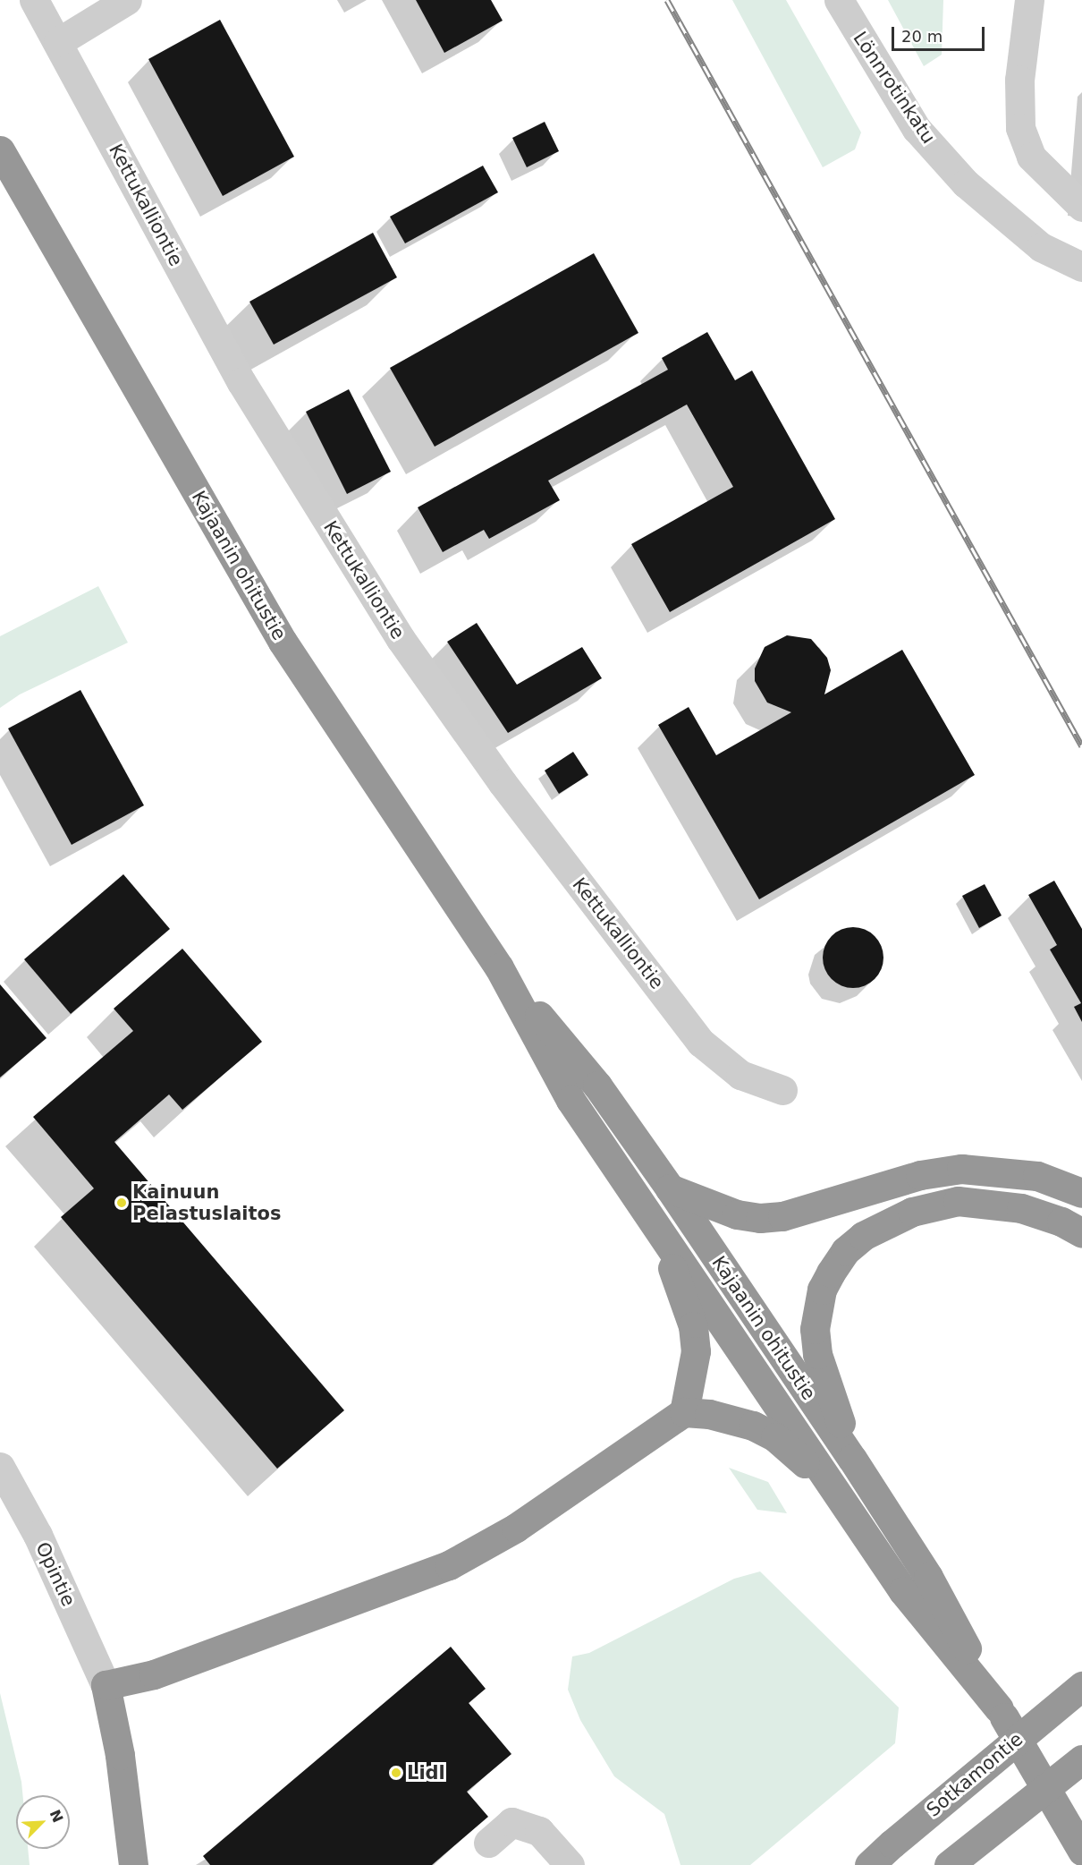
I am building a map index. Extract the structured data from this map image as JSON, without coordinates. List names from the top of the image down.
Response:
{
  "streets": {
    "highway": ["Kajaanin ohitustie", "Sotkamontie"],
    "street": ["Lönnrotinkatu", "Kettukalliontie", "Opintie"]
  },
  "places": ["Kainuun Pelastuslaitos", "Lidl"],
  "scale_bar": "20 m",
  "north": "top right"
}
